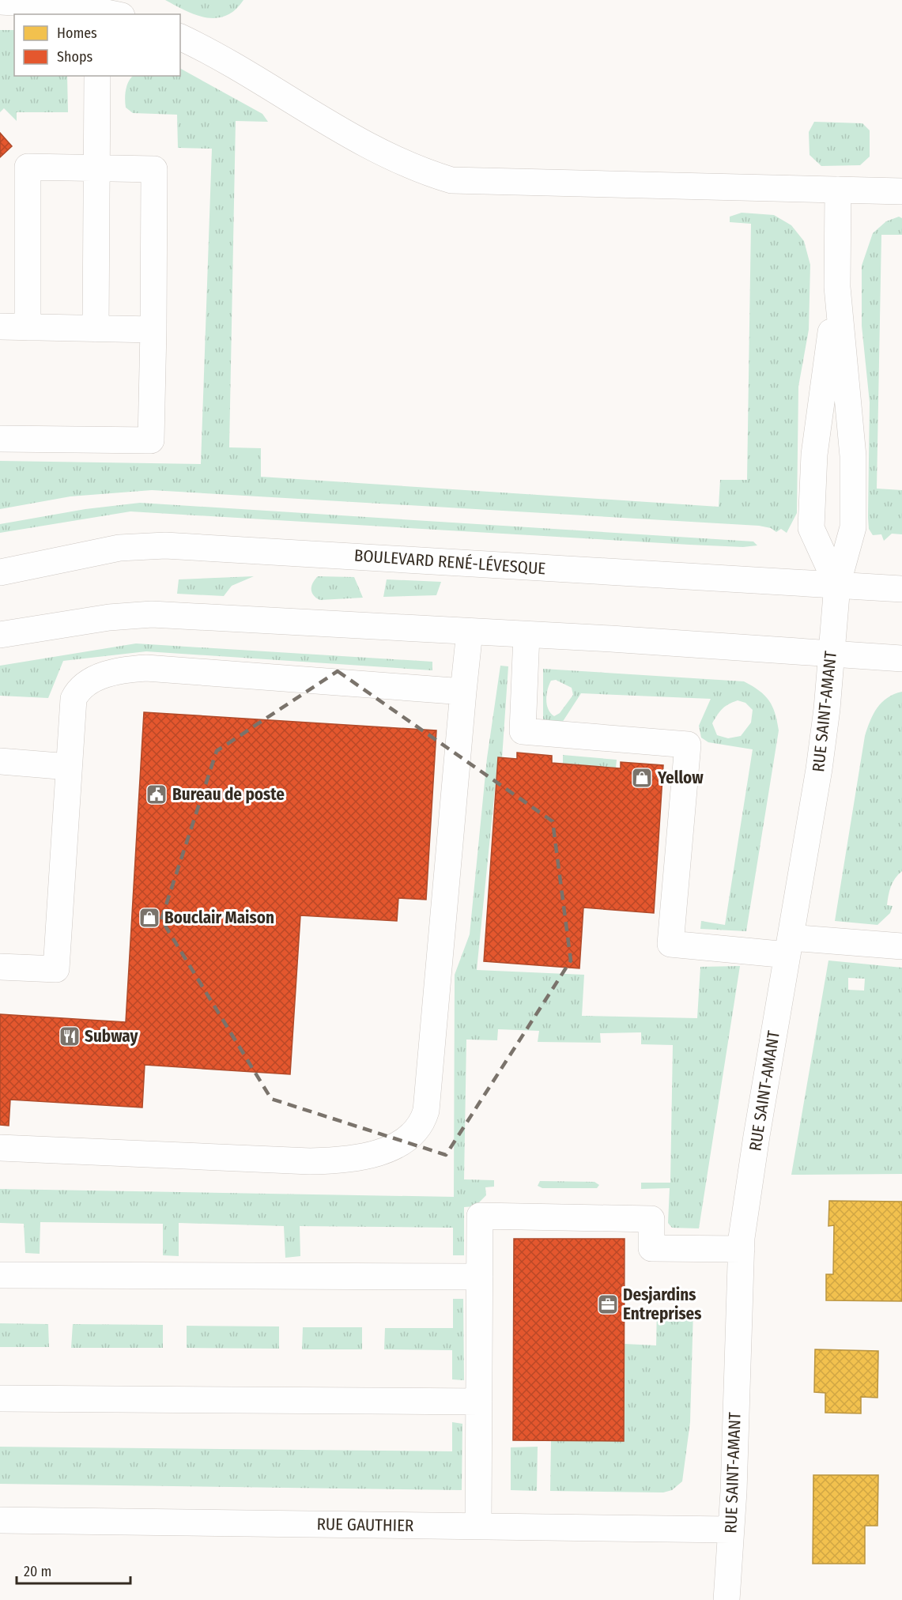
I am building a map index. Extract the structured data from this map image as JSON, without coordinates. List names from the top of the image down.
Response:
{
  "streets": {
    "main road": ["BOULEVARD RENÉ-LÉVESQUE", "RUE SAINT-AMANT", "RUE GAUTHIER"]
  },
  "crossings": [
    ["BOULEVARD RENÉ-LÉVESQUE", "RUE SAINT-AMANT"],
    ["RUE SAINT-AMANT", "RUE GAUTHIER"]
  ],
  "places": {
    "shop": ["Yellow", "Bouclair Maison"],
    "public building": ["Bureau de poste"],
    "restaurant": ["Subway"],
    "office": ["Desjardins Entreprises"]
  },
  "legend": ["Homes", "Shops"],
  "scale_bar": "20 m"
}
